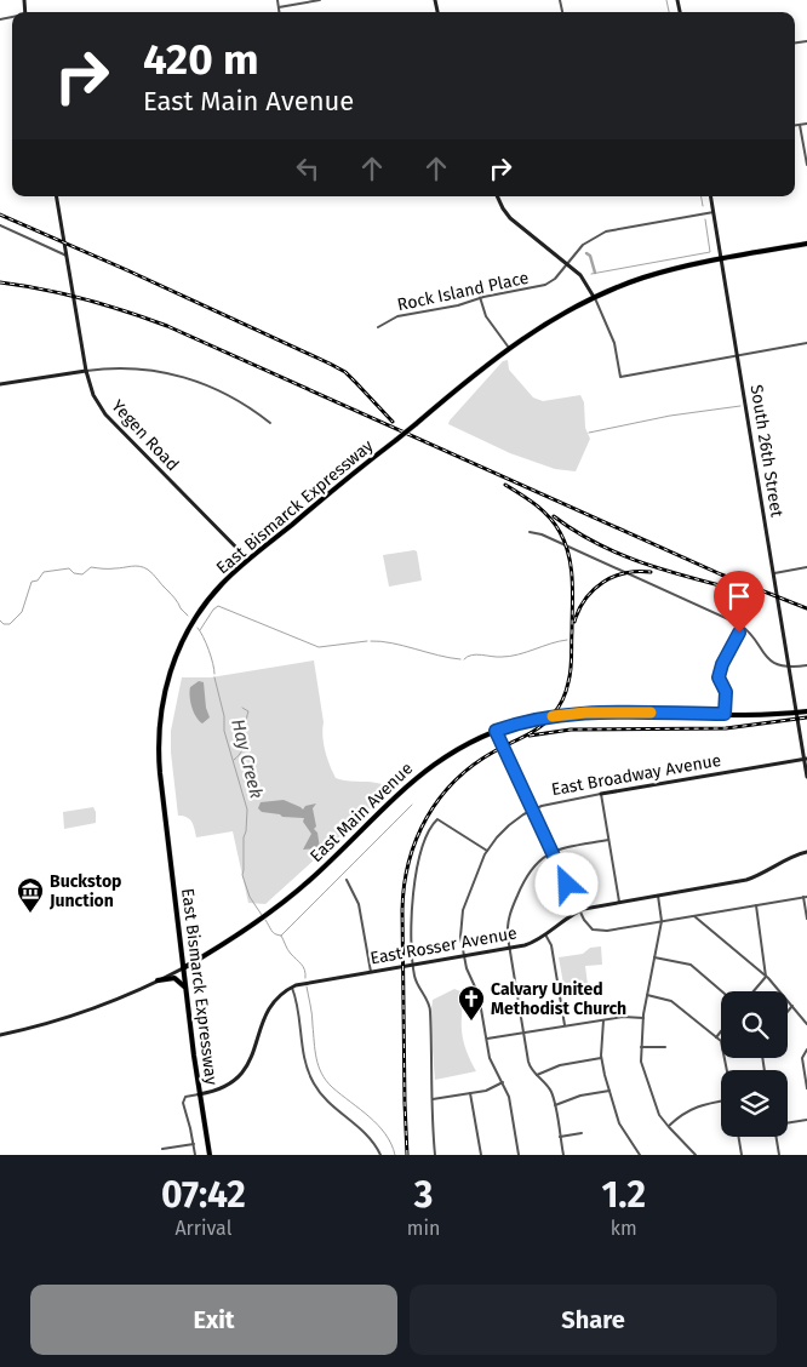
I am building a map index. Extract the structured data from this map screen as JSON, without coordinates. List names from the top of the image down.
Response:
{
  "streets": {
    "main road": ["East Bismarck Expressway", "East Main Avenue"],
    "street": [
      "Rock Island Place",
      "Yegen Road",
      "South 26th Street",
      "East Broadway Avenue",
      "East Rosser Avenue"
    ]
  },
  "crossings": [
    ["Rock Island Place", "South 26th Street"],
    ["Yegen Road", "East Bismarck Expressway"],
    ["South 26th Street", "East Bismarck Expressway"],
    ["South 26th Street", "East Broadway Avenue"],
    ["South 26th Street", "East Main Avenue"],
    ["East Bismarck Expressway", "East Main Avenue"],
    ["East Bismarck Expressway", "East Rosser Avenue"],
    ["East Broadway Avenue", "East Rosser Avenue"]
  ],
  "water": ["Hay Creek"],
  "places": {
    "museum": ["Buckstop Junction"],
    "church": ["Calvary United Methodist Church"]
  },
  "page": {
    "turn": ["420 m", "East Main Avenue"],
    "eta": [
      "07:42",
      "Arrival",
      "3",
      "min",
      "1.2",
      "km"
    ],
    "buttons": ["Exit", "Share"]
  }
}
